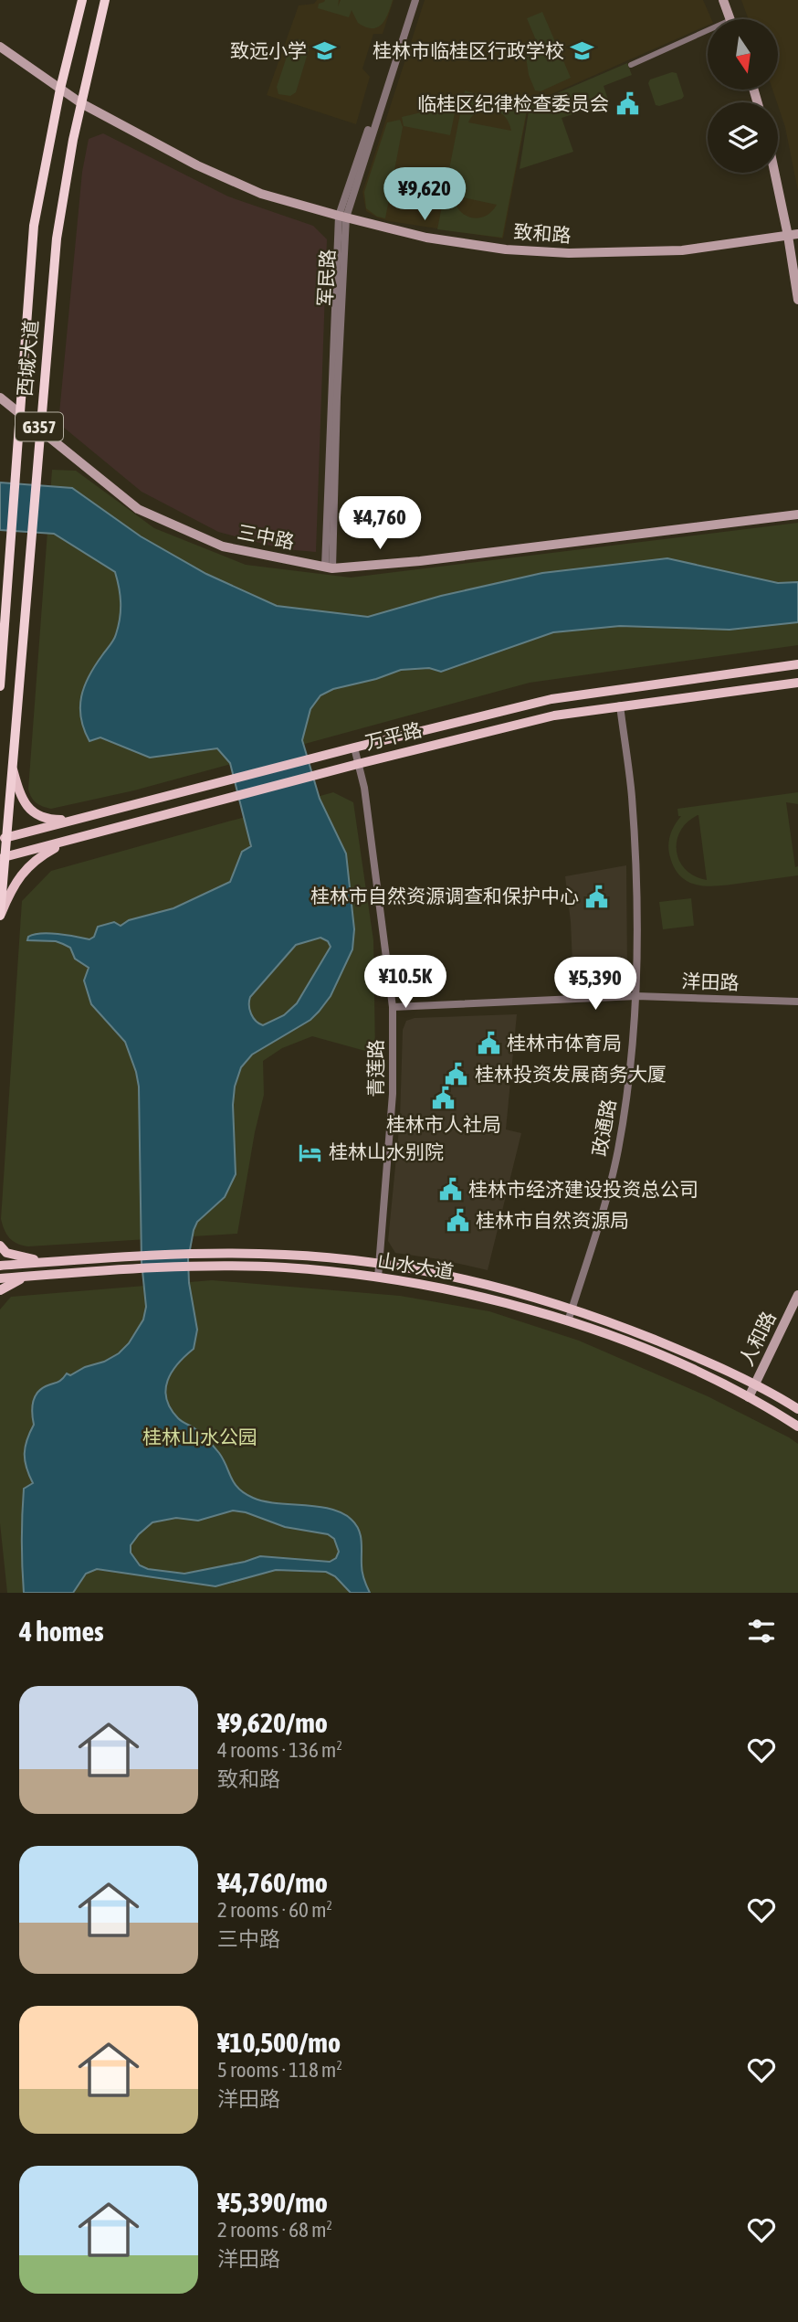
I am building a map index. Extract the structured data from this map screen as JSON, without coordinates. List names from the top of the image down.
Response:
{
  "streets": {
    "highway": ["西城大道", "G357"],
    "main road": [
      "致和路",
      "三中路",
      "万平路",
      "山水大道",
      "人和路"
    ],
    "street": [
      "军民路",
      "洋田路",
      "青莲路",
      "政通路"
    ]
  },
  "crossings": [
    ["致和路", "军民路"],
    ["致和路", "西城大道"],
    ["军民路", "三中路"],
    ["西城大道", "三中路"],
    ["西城大道", "万平路"],
    ["万平路", "青莲路"],
    ["万平路", "政通路"],
    ["洋田路", "青莲路"],
    ["洋田路", "政通路"],
    ["青莲路", "山水大道"],
    ["政通路", "山水大道"],
    ["山水大道", "人和路"]
  ],
  "parks": ["桂林山水公园"],
  "places": {
    "school or university": ["致远小学", "桂林市临桂区行政学校"],
    "public building": [
      "临桂区纪律检查委员会",
      "桂林市自然资源调查和保护中心",
      "桂林市体育局",
      "桂林投资发展商务大厦",
      "桂林市人社局",
      "桂林市经济建设投资总公司",
      "桂林市自然资源局"
    ],
    "hotel": ["桂林山水别院"]
  },
  "north": "bottom",
  "page": {
    "price": [
      "¥9,620",
      "¥4,760",
      "¥10.5K",
      "¥5,390"
    ],
    "heading": "4 homes",
    "list": [
      {
        "name": "¥9,620/mo",
        "note": "4 rooms · 136 m² · 致和路"
      },
      {
        "name": "¥4,760/mo",
        "note": "2 rooms · 60 m² · 三中路"
      },
      {
        "name": "¥10,500/mo",
        "note": "5 rooms · 118 m² · 洋田路"
      },
      {
        "name": "¥5,390/mo",
        "note": "2 rooms · 68 m² · 洋田路"
      }
    ]
  }
}
